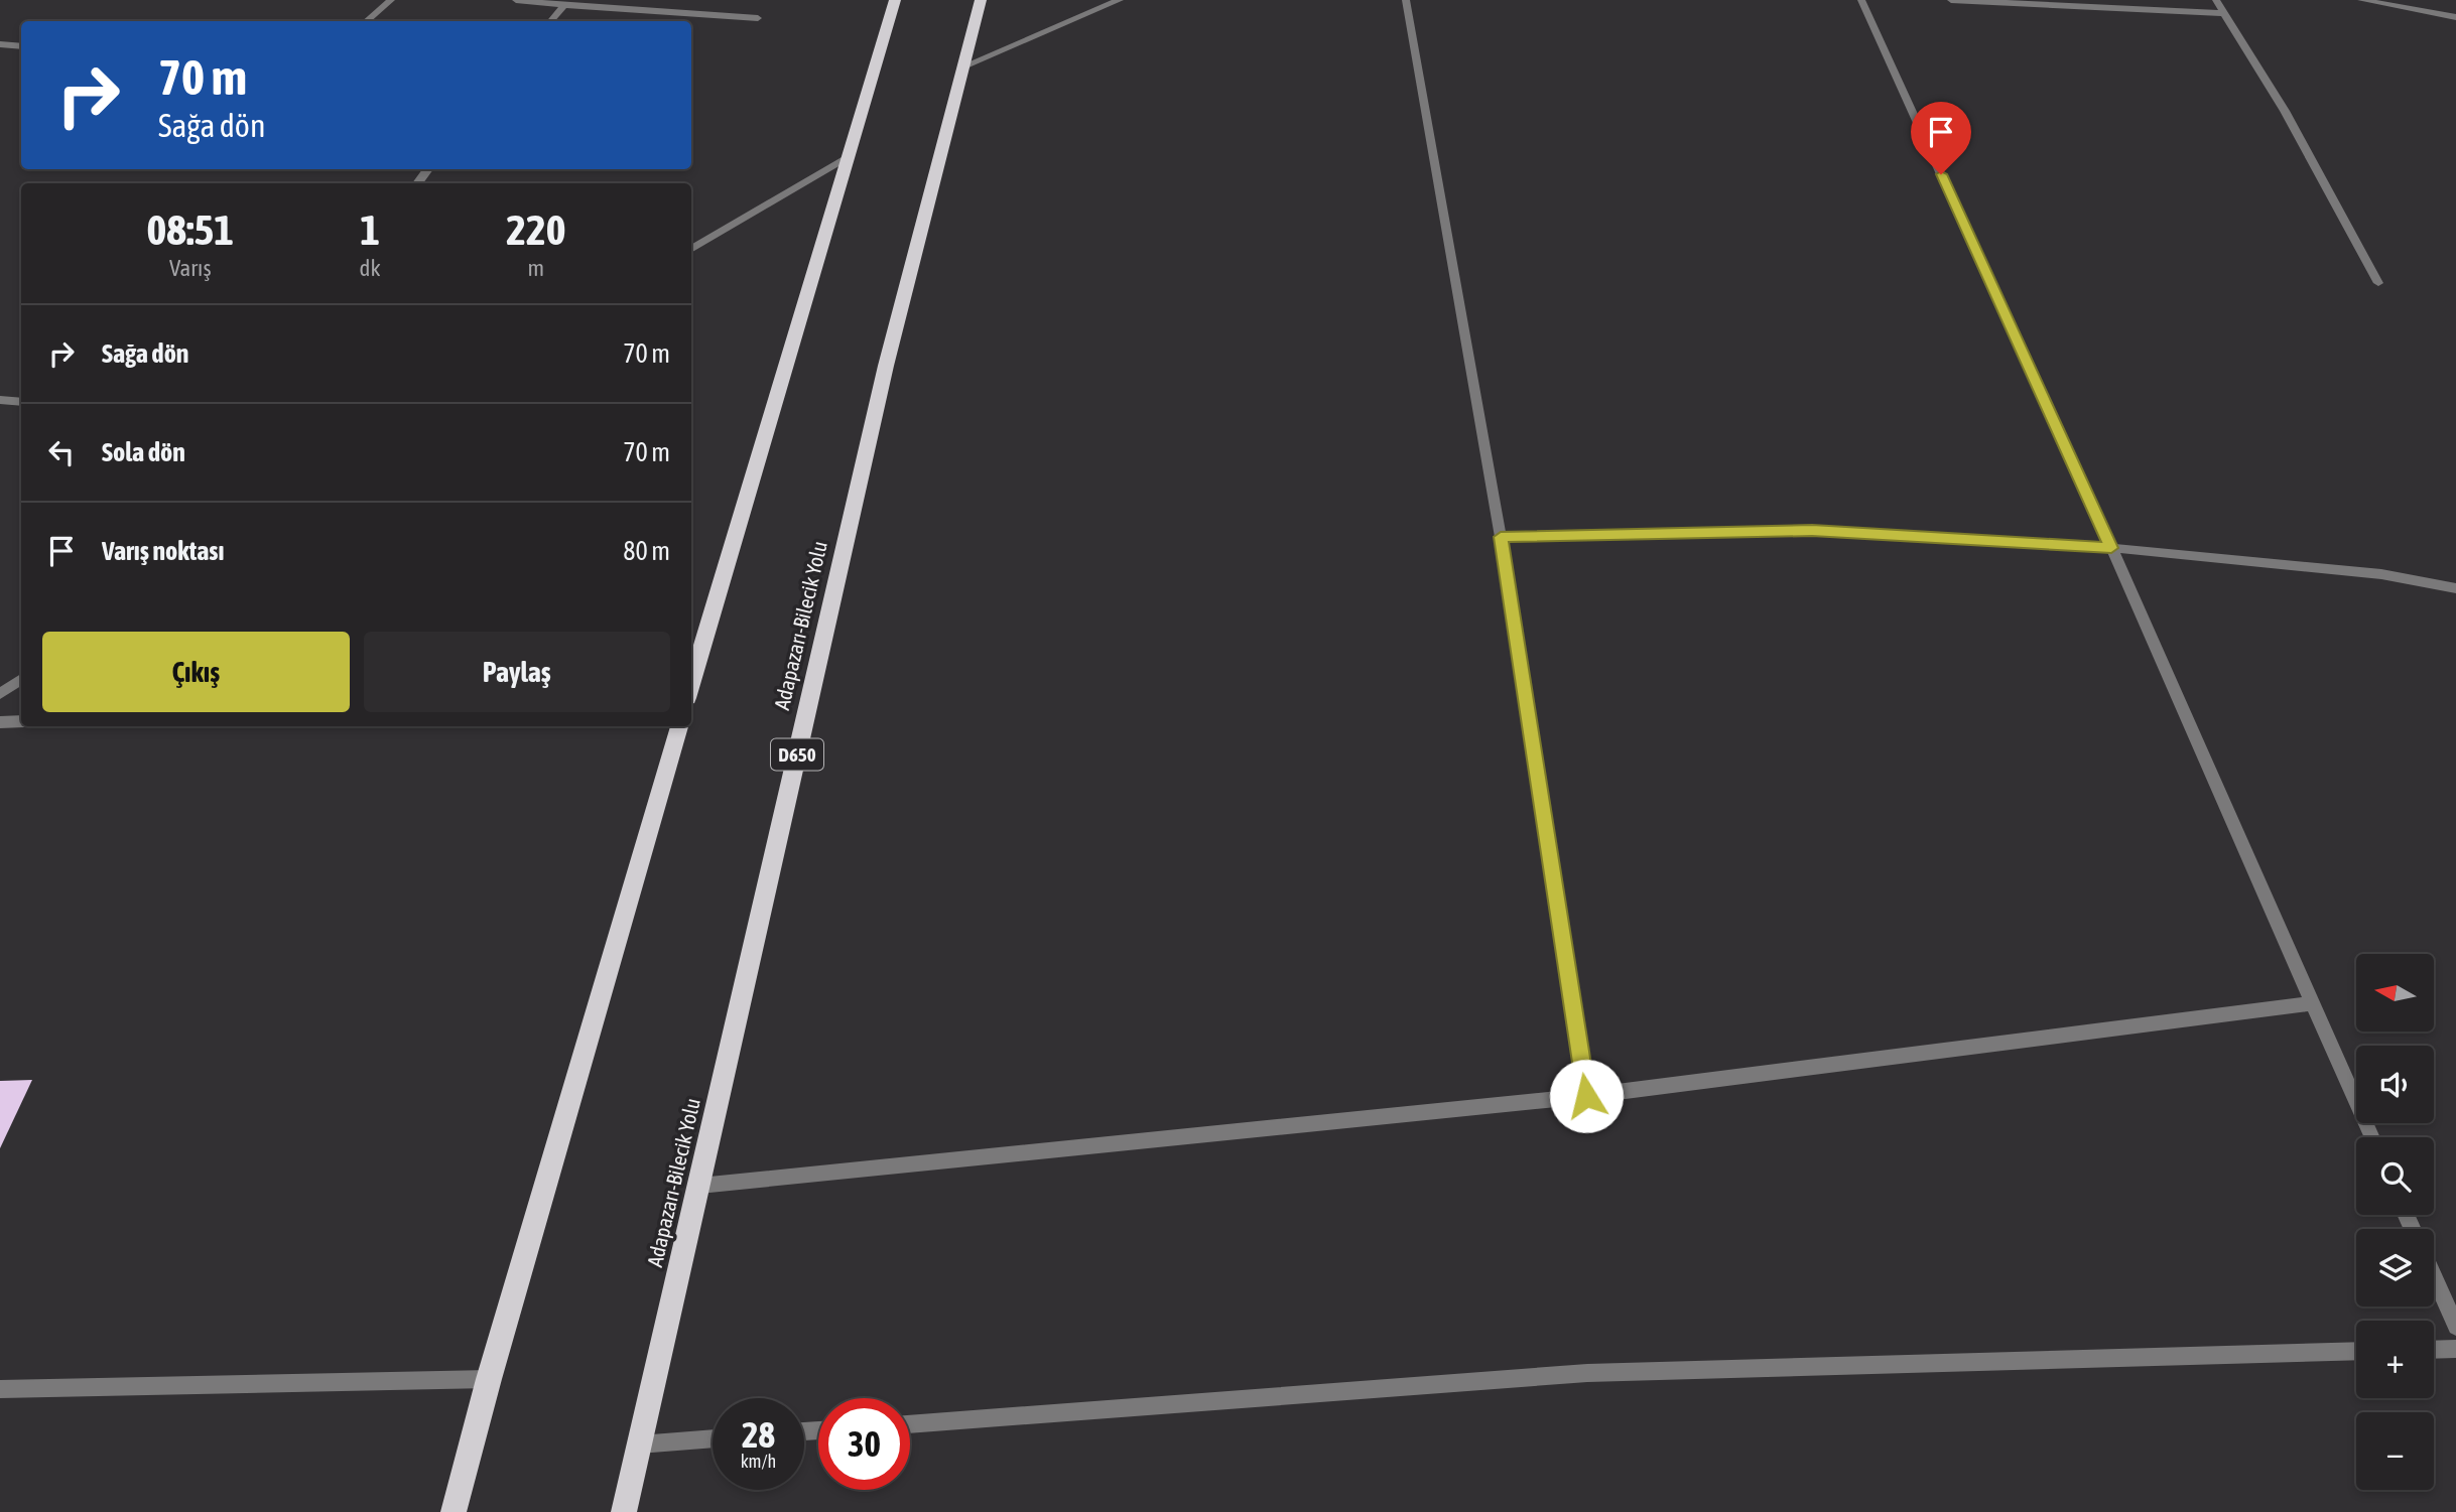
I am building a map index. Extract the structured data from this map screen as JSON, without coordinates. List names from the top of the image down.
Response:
{
  "streets": {
    "highway": ["Adapazarı-Bilecik Yolu", "D650"]
  },
  "north": "left",
  "page": {
    "turn": ["70 m", "Sağa dön"],
    "eta": [
      "08:51",
      "Varış",
      "1",
      "dk",
      "220",
      "m"
    ],
    "list": [
      {
        "name": "Sağa dön",
        "value": "70 m"
      },
      {
        "name": "Sola dön",
        "value": "70 m"
      },
      {
        "name": "Varış noktası",
        "value": "80 m"
      }
    ],
    "buttons": ["Çıkış", "Paylaş"],
    "map_buttons": ["+", "−"],
    "speed": "28 km/h",
    "limit": "30"
  }
}
